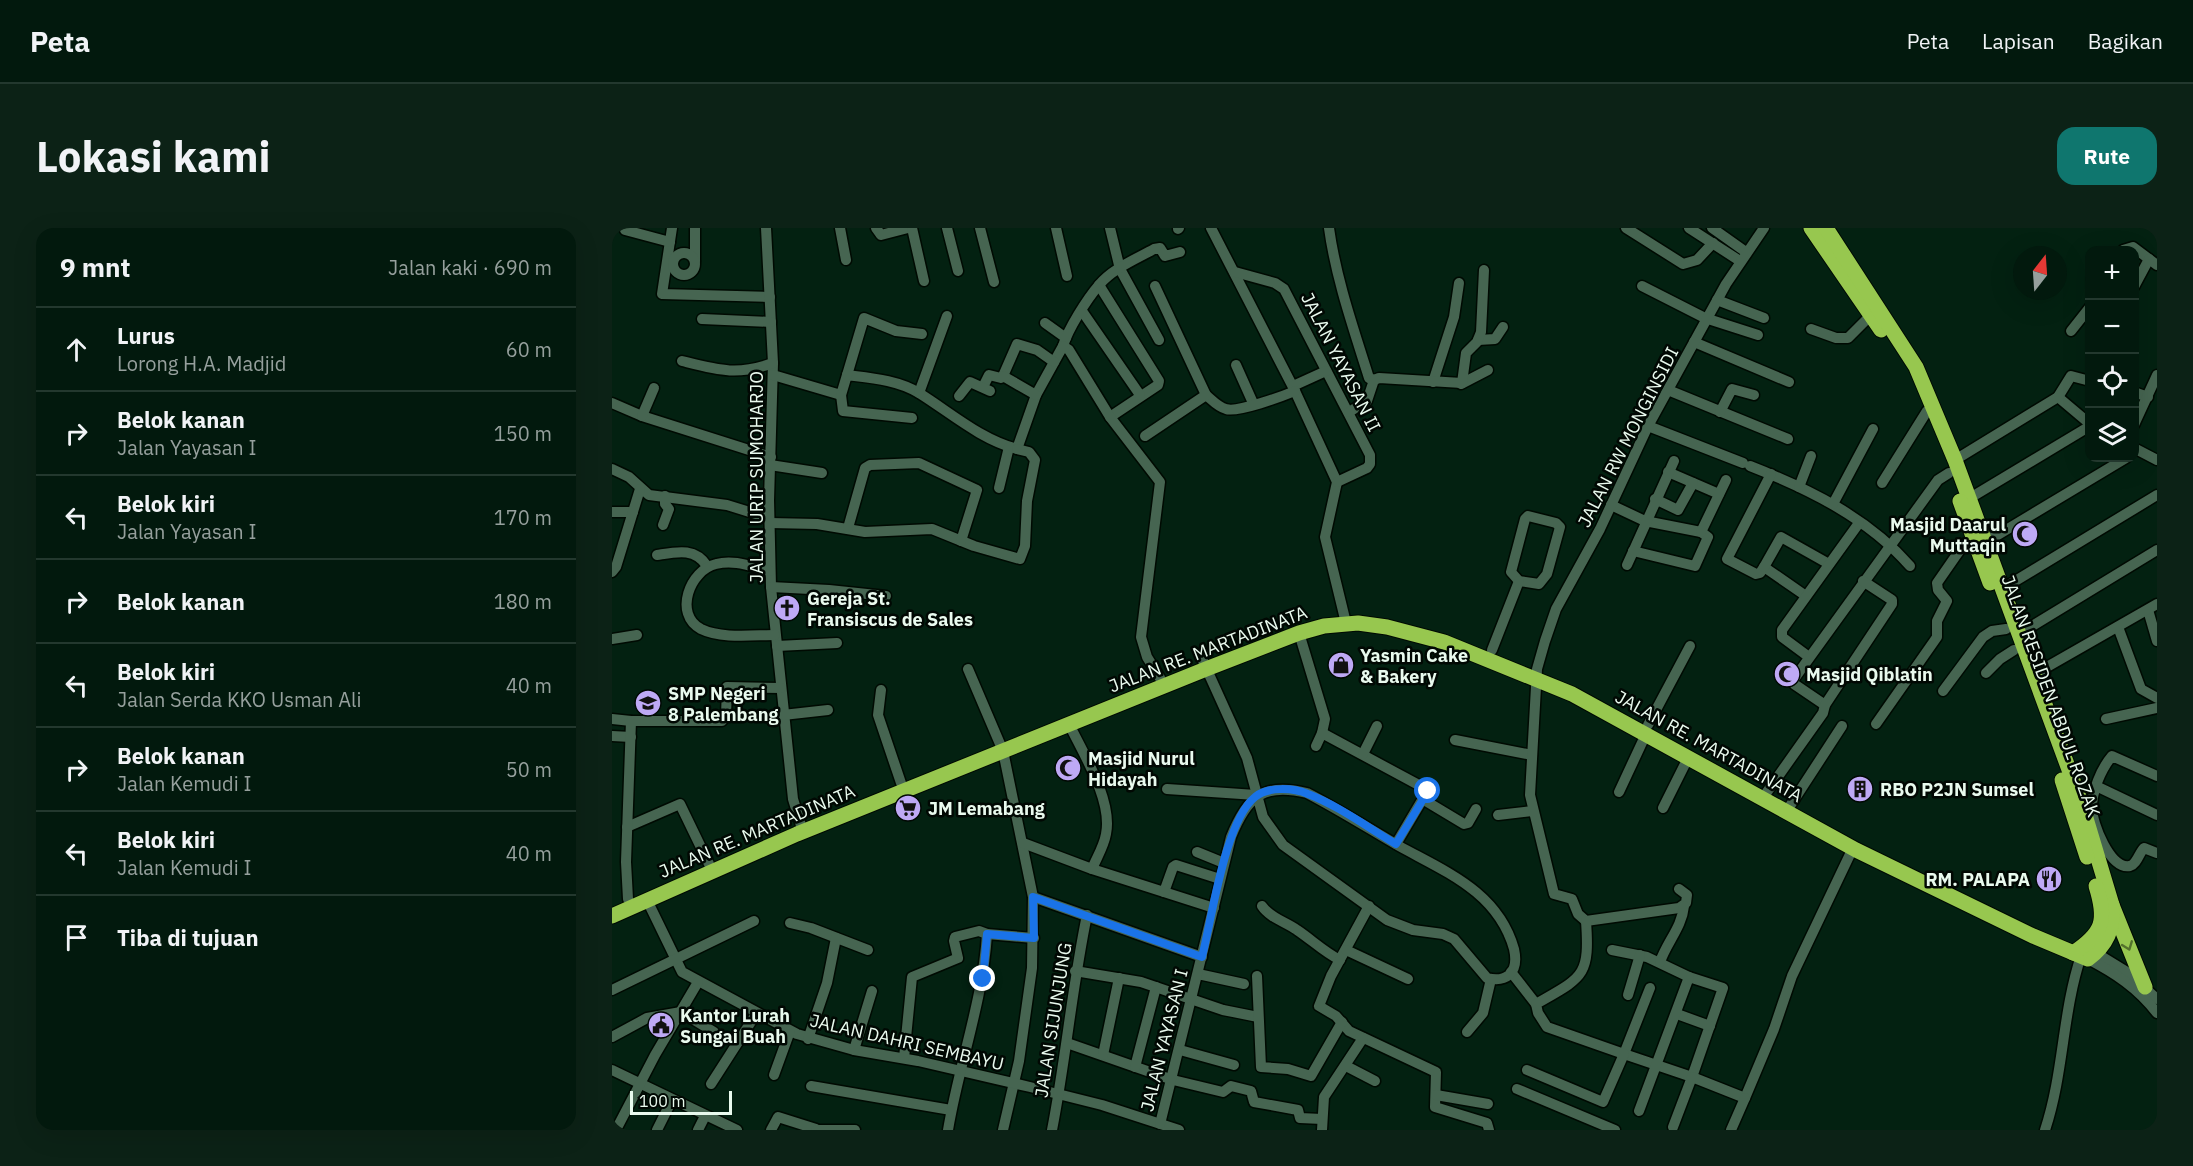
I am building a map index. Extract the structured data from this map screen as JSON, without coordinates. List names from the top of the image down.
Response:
{
  "streets": {
    "highway": ["JALAN RE. MARTADINATA", "JALAN RESIDEN ABDUL ROZAK"],
    "street": [
      "JALAN YAYASAN II",
      "JALAN RW MONGINSIDI",
      "JALAN URIP SUMOHARJO",
      "JALAN SIJUNJUNG",
      "JALAN YAYASAN I",
      "JALAN DAHRI SEMBAYU"
    ]
  },
  "crossings": [
    ["JALAN URIP SUMOHARJO", "JALAN RE. MARTADINATA"],
    ["JALAN RE. MARTADINATA", "JALAN RESIDEN ABDUL ROZAK"],
    ["JALAN RE. MARTADINATA", "JALAN DAHRI SEMBAYU"],
    ["JALAN SIJUNJUNG", "JALAN DAHRI SEMBAYU"],
    ["JALAN YAYASAN I", "JALAN DAHRI SEMBAYU"]
  ],
  "places": {
    "mosque": ["Masjid Daarul Muttaqin", "Masjid Qiblatin", "Masjid Nurul Hidayah"],
    "church": ["Gereja St. Fransiscus de Sales"],
    "shop": ["Yasmin Cake & Bakery"],
    "school or university": ["SMP Negeri 8 Palembang"],
    "building": ["RBO P2JN Sumsel"],
    "supermarket": ["JM Lemabang"],
    "restaurant": ["RM. PALAPA"],
    "public building": ["Kantor Lurah Sungai Buah"]
  },
  "scale_bar": "100 m",
  "north": "top",
  "page": {
    "header": "Peta",
    "nav": ["Peta", "Lapisan", "Bagikan"],
    "buttons": "Rute",
    "title": "Lokasi kami",
    "heading": ["9 mnt", "Jalan kaki · 690 m"],
    "map_buttons": ["+", "−"],
    "list": [
      ["Lurus", "Lorong H.A. Madjid", "60 m"],
      ["Belok kanan", "Jalan Yayasan I", "150 m"],
      ["Belok kiri", "Jalan Yayasan I", "170 m"],
      ["Belok kanan", "180 m"],
      ["Belok kiri", "Jalan Serda KKO Usman Ali", "40 m"],
      ["Belok kanan", "Jalan Kemudi I", "50 m"],
      ["Belok kiri", "Jalan Kemudi I", "40 m"],
      "Tiba di tujuan"
    ],
    "scale": "100 m"
  }
}
